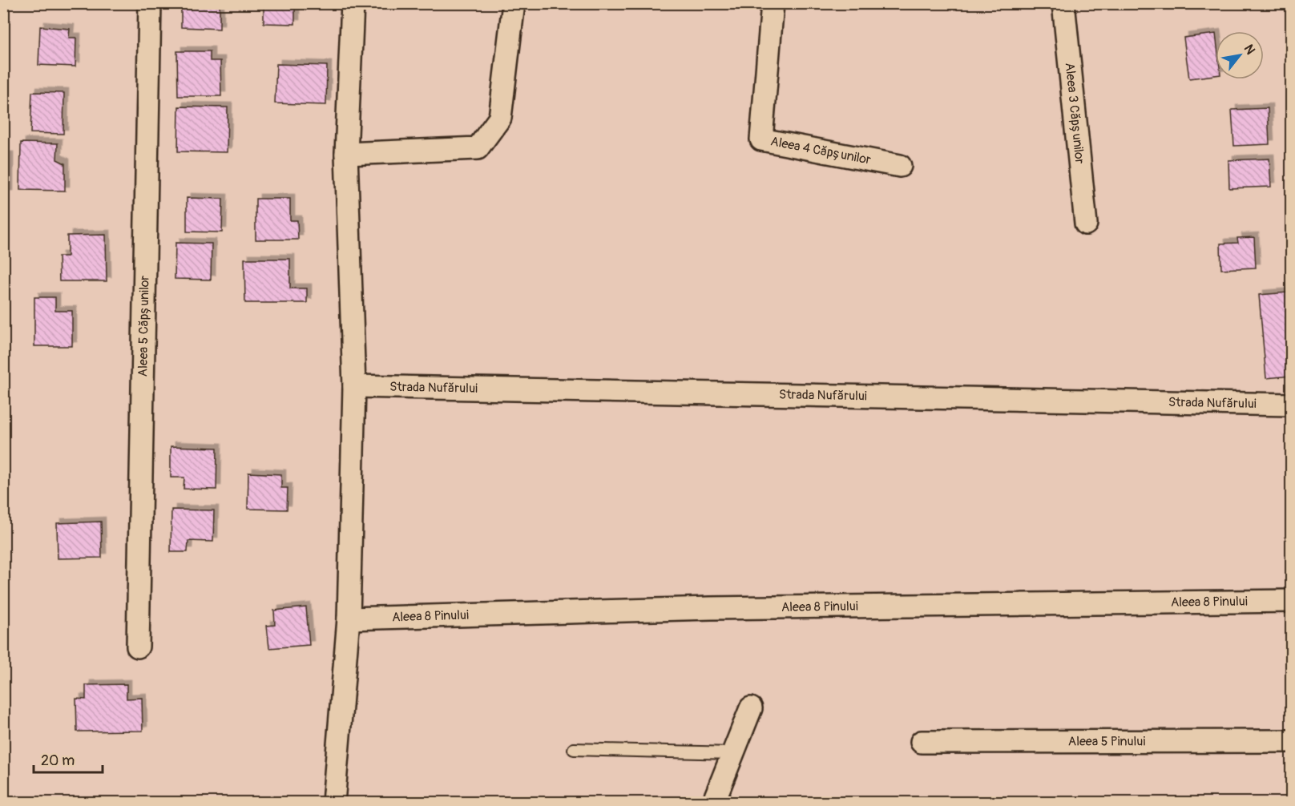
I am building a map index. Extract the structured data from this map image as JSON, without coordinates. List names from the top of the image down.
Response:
{
  "streets": {
    "street": [
      "Aleea 3 Căpșunilor",
      "Aleea 4 Căpșunilor",
      "Aleea 5 Căpșunilor",
      "Strada Nufărului",
      "Aleea 8 Pinului",
      "Aleea 5 Pinului"
    ]
  },
  "scale_bar": "20 m",
  "north": "top right"
}
